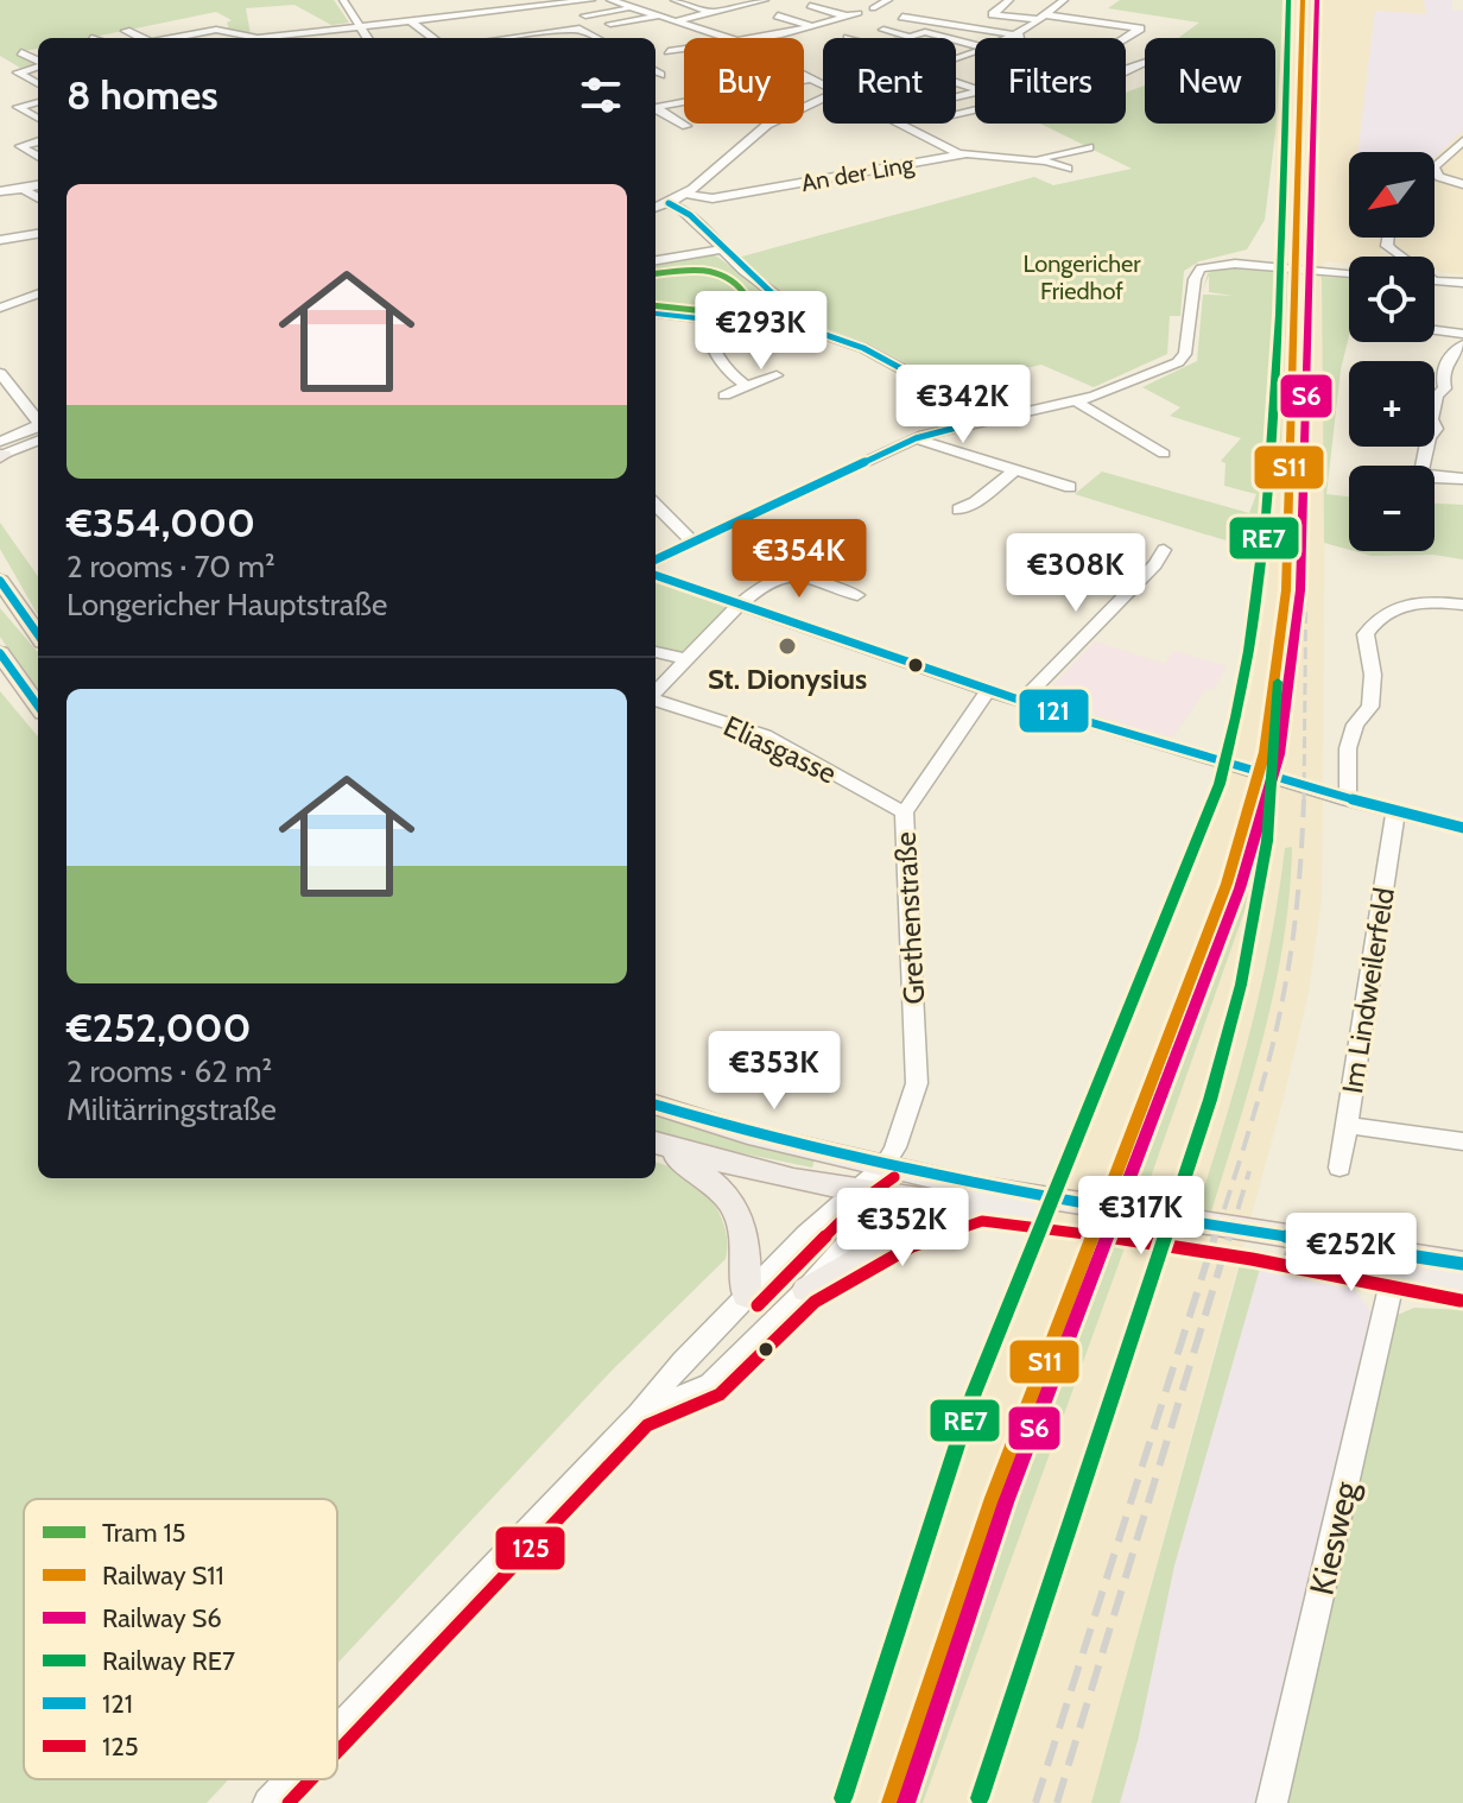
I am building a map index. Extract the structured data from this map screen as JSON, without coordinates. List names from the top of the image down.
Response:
{
  "streets": {
    "street": [
      "An der Ling",
      "Eliasgasse",
      "Grethenstraße",
      "Im Lindweilerfeld",
      "Kiesweg"
    ]
  },
  "crossings": [
    ["Eliasgasse", "Grethenstraße"]
  ],
  "parks": ["Longericher Friedhof"],
  "places": ["St. Dionysius"],
  "lines": [
    "rail line S11",
    "rail line S6",
    "rail line RE7",
    "transit line 121",
    "tram line 15",
    "transit line 125"
  ],
  "legend": [
    "Tram 15",
    "Railway S11",
    "Railway S6",
    "Railway RE7",
    "121",
    "125"
  ],
  "north": "bottom left",
  "page": {
    "chip": [
      "Buy",
      "Rent",
      "Filters",
      "New"
    ],
    "heading": "8 homes",
    "map_buttons": ["+", "−"],
    "list": [
      {
        "name": "€354,000",
        "note": "2 rooms · 70 m² · Longericher Hauptstraße"
      },
      {
        "name": "€252,000",
        "note": "2 rooms · 62 m² · Militärringstraße"
      }
    ],
    "price": [
      "€293K",
      "€342K",
      "€354K",
      "€308K",
      "€353K",
      "€317K",
      "€352K",
      "€252K"
    ]
  }
}
